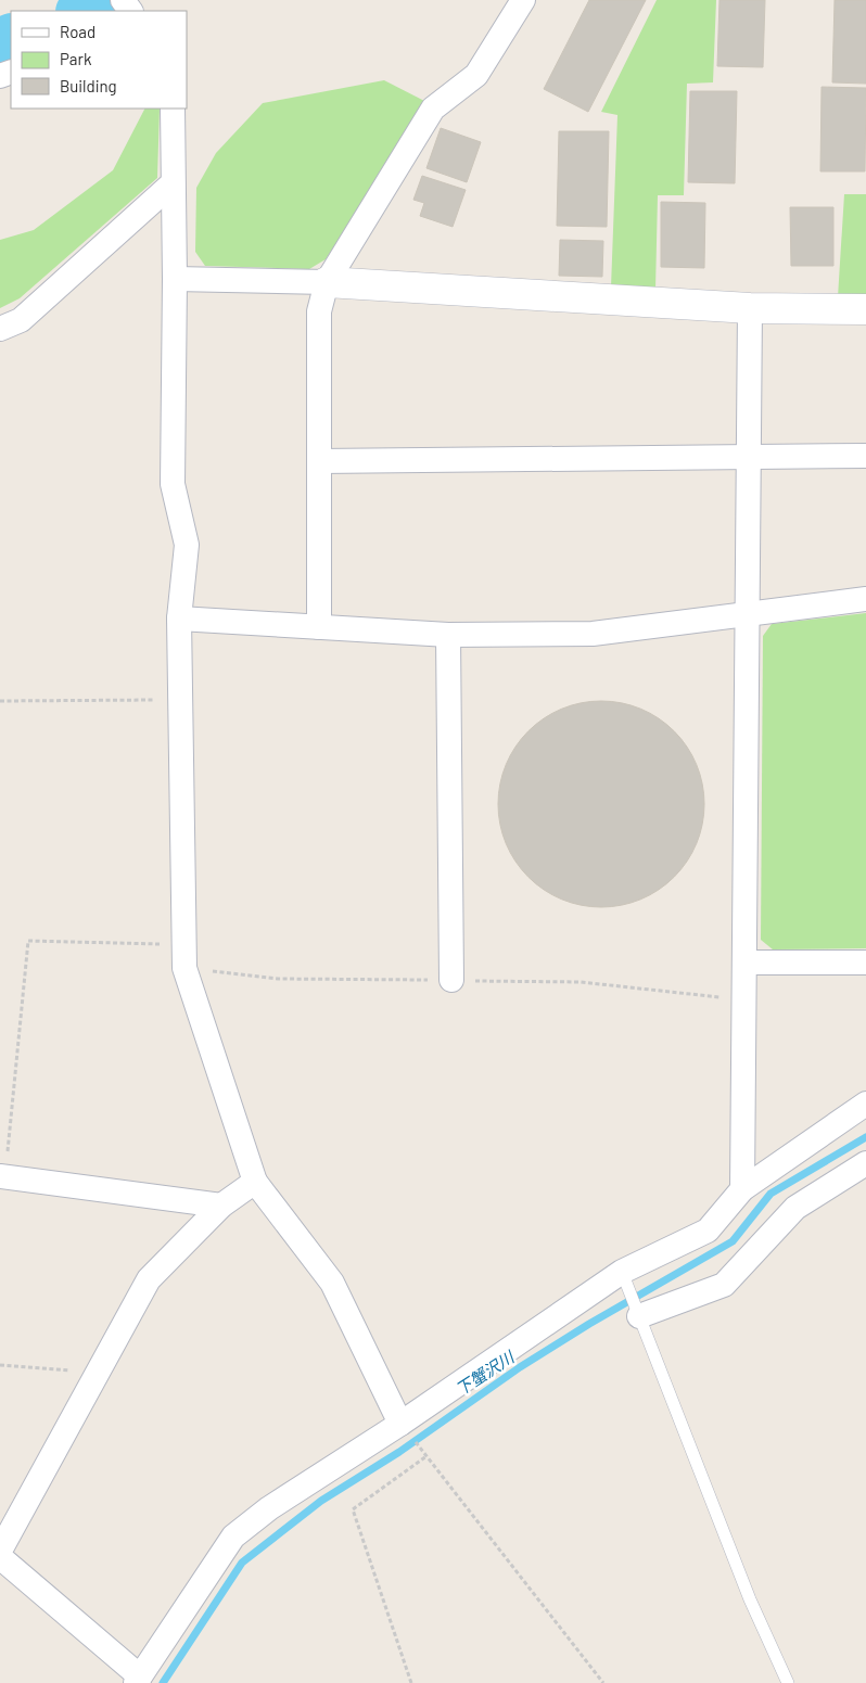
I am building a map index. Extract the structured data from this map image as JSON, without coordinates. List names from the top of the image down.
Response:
{
  "water": ["下蟹沢川"],
  "legend": ["Road", "Park", "Building"]
}
